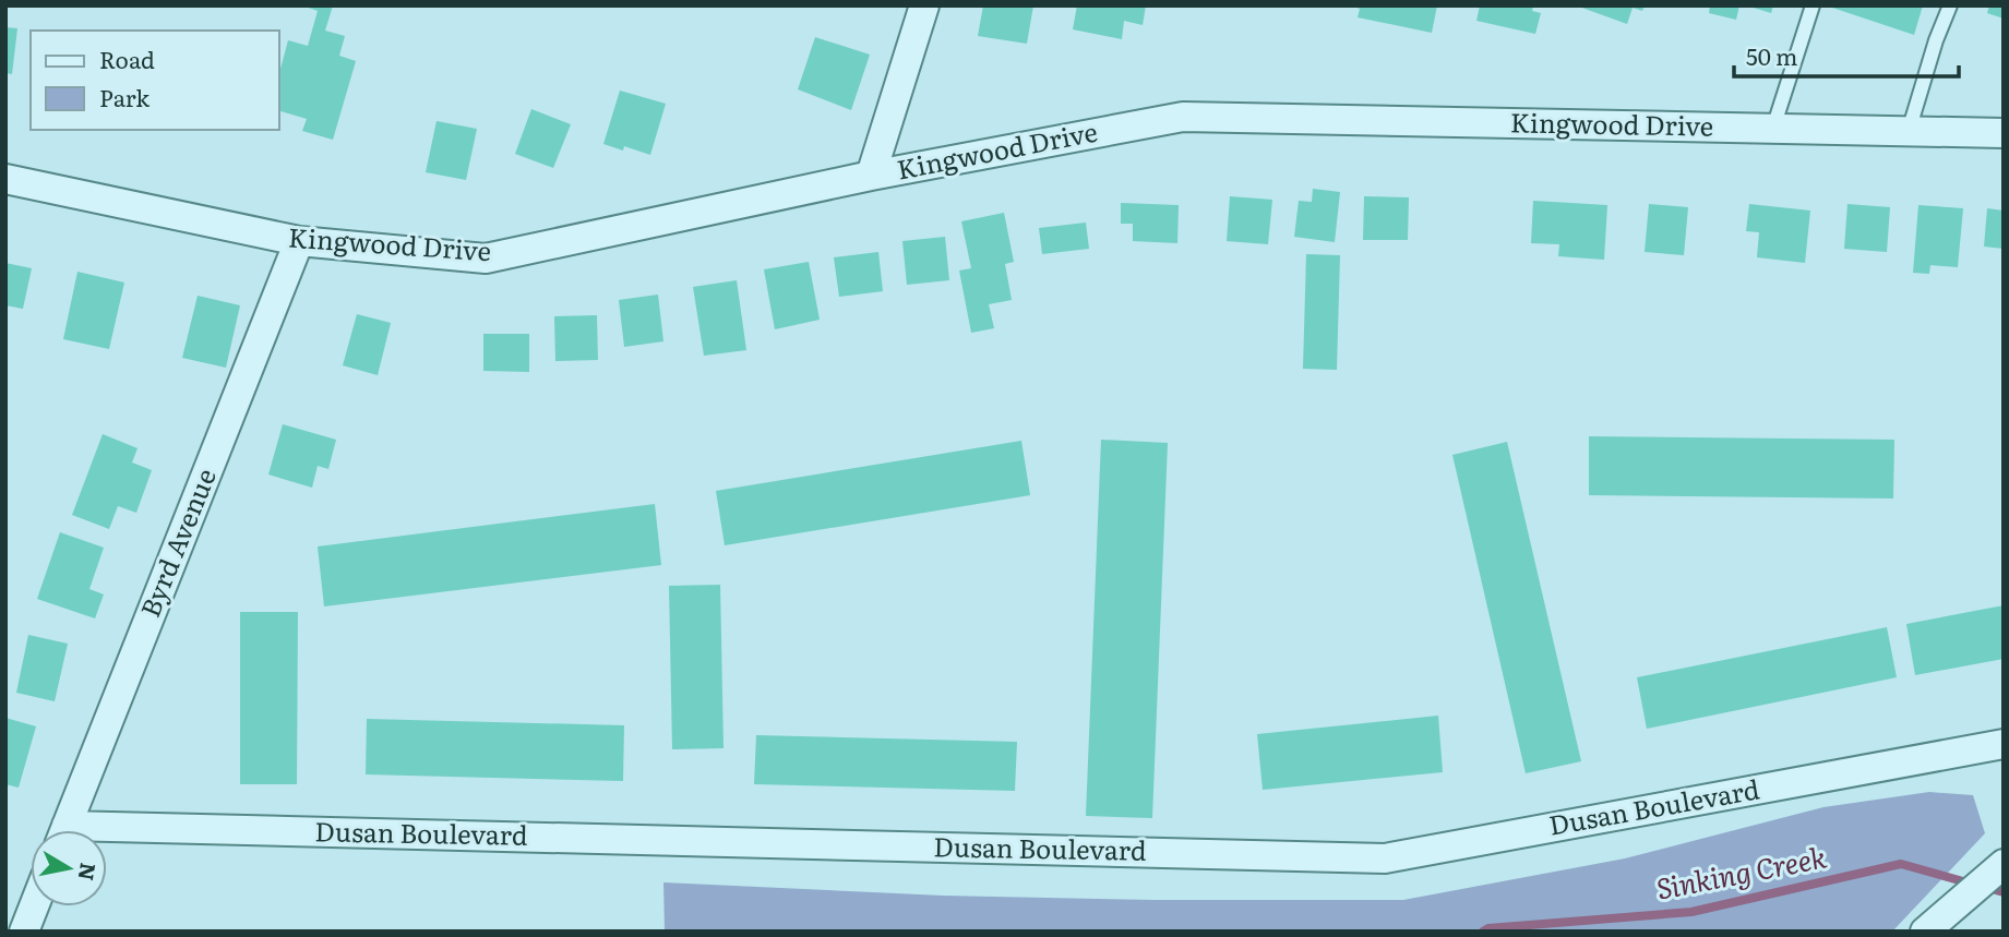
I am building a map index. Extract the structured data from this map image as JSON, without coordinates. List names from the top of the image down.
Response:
{
  "streets": {
    "street": ["Kingwood Drive", "Byrd Avenue", "Dusan Boulevard"]
  },
  "crossings": [
    ["Kingwood Drive", "Byrd Avenue"]
  ],
  "water": ["Sinking Creek"],
  "legend": ["Road", "Park"],
  "scale_bar": "50 m",
  "north": "right"
}
